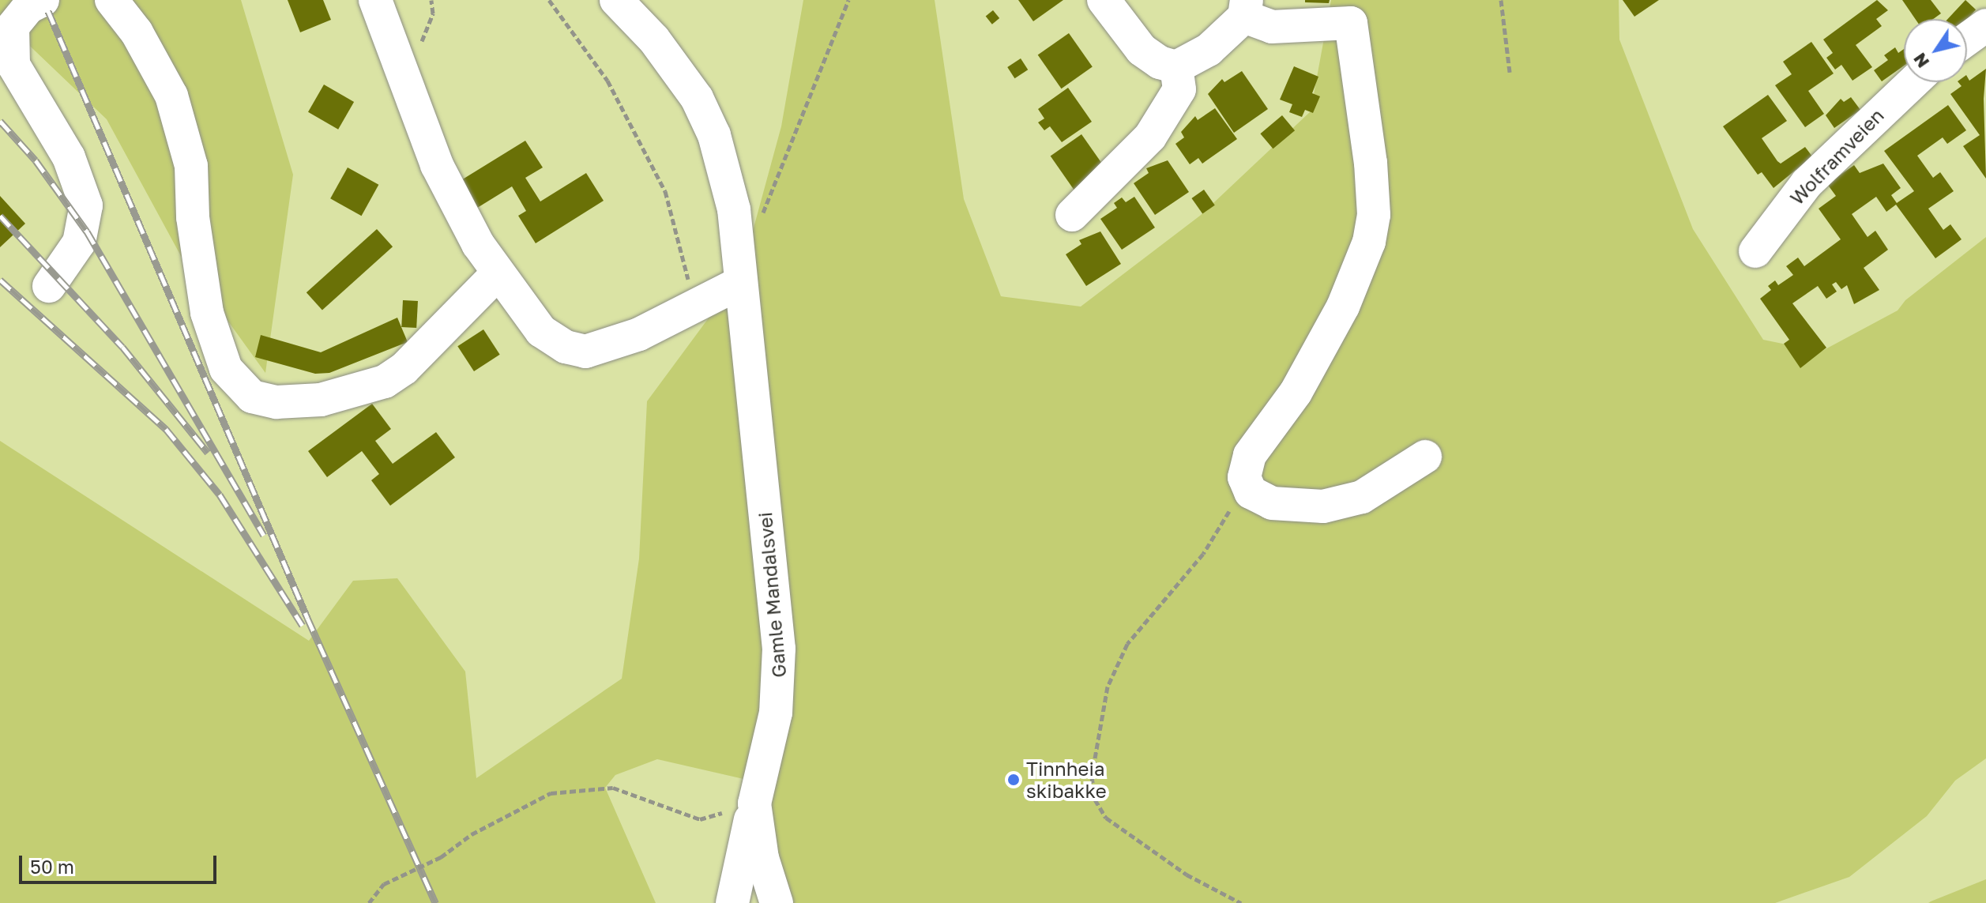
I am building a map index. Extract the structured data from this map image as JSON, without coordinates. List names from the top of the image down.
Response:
{
  "streets": {
    "street": ["Wolframveien", "Gamle Mandalsvei"]
  },
  "places": ["Tinnheia skibakke"],
  "scale_bar": "50 m",
  "north": "bottom left"
}
